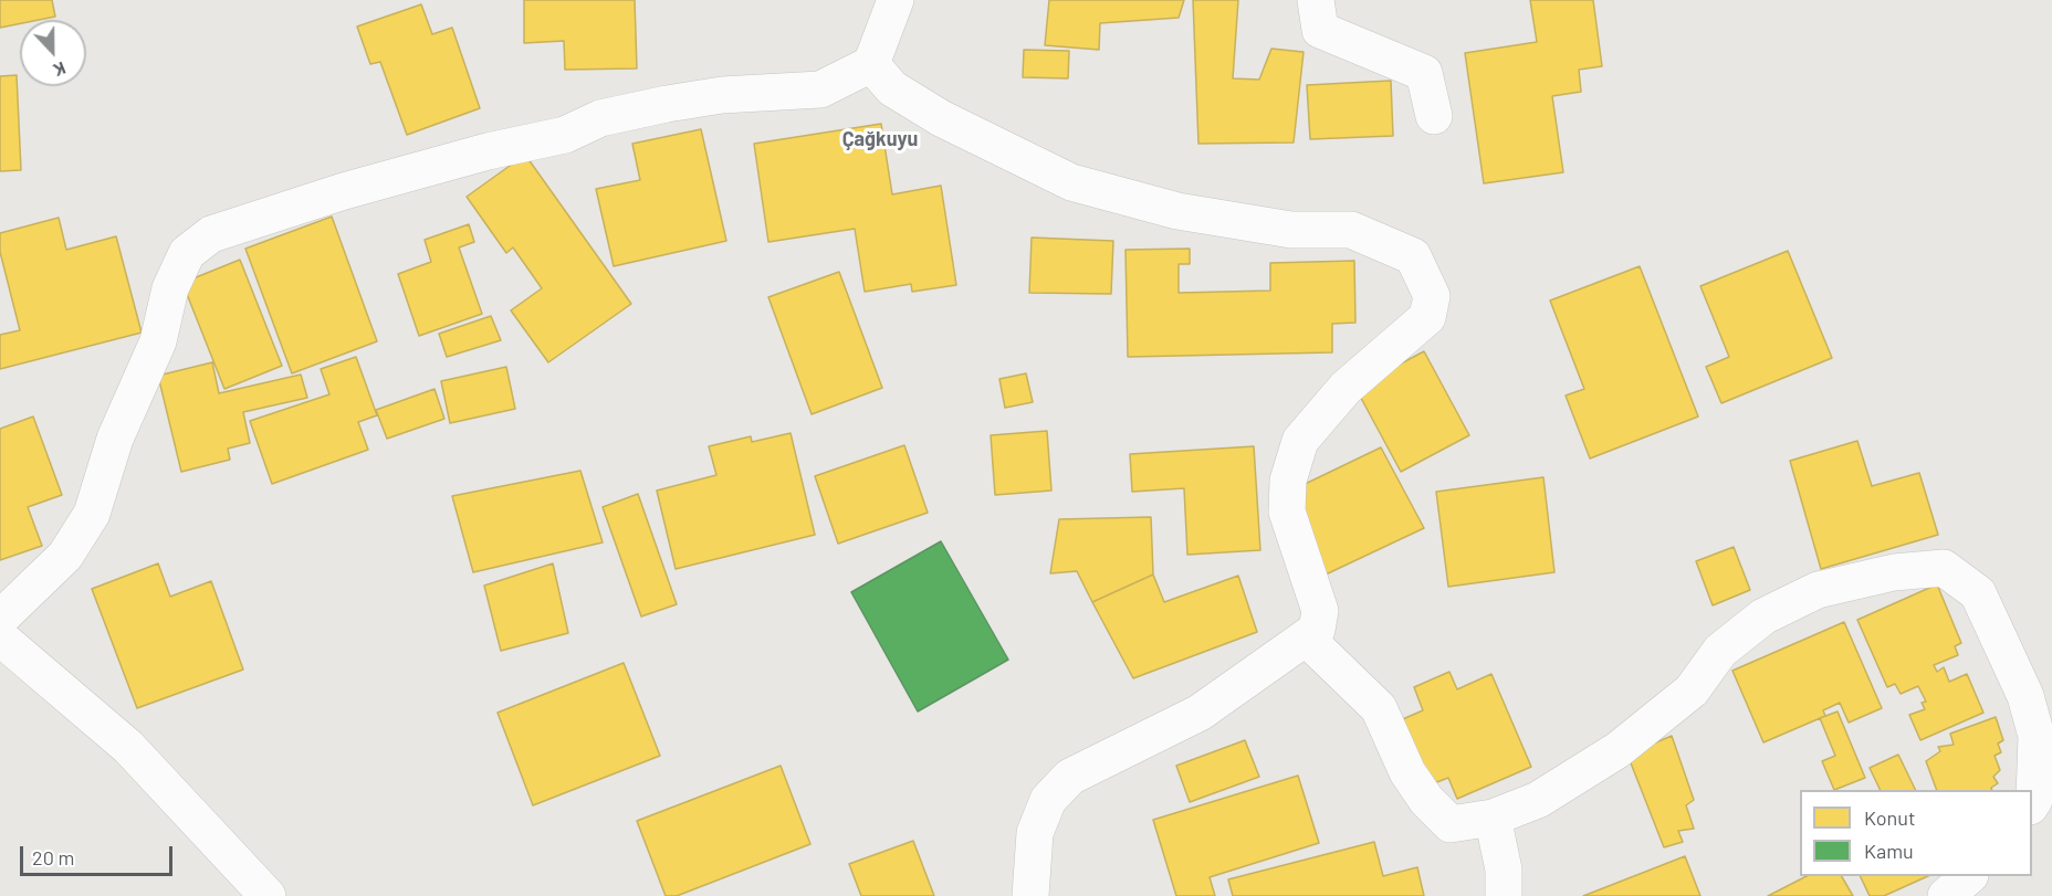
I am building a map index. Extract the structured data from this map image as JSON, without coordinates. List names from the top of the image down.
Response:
{
  "districts": ["Çağkuyu"],
  "legend": ["Konut", "Kamu"],
  "scale_bar": "20 m",
  "north": "bottom"
}
